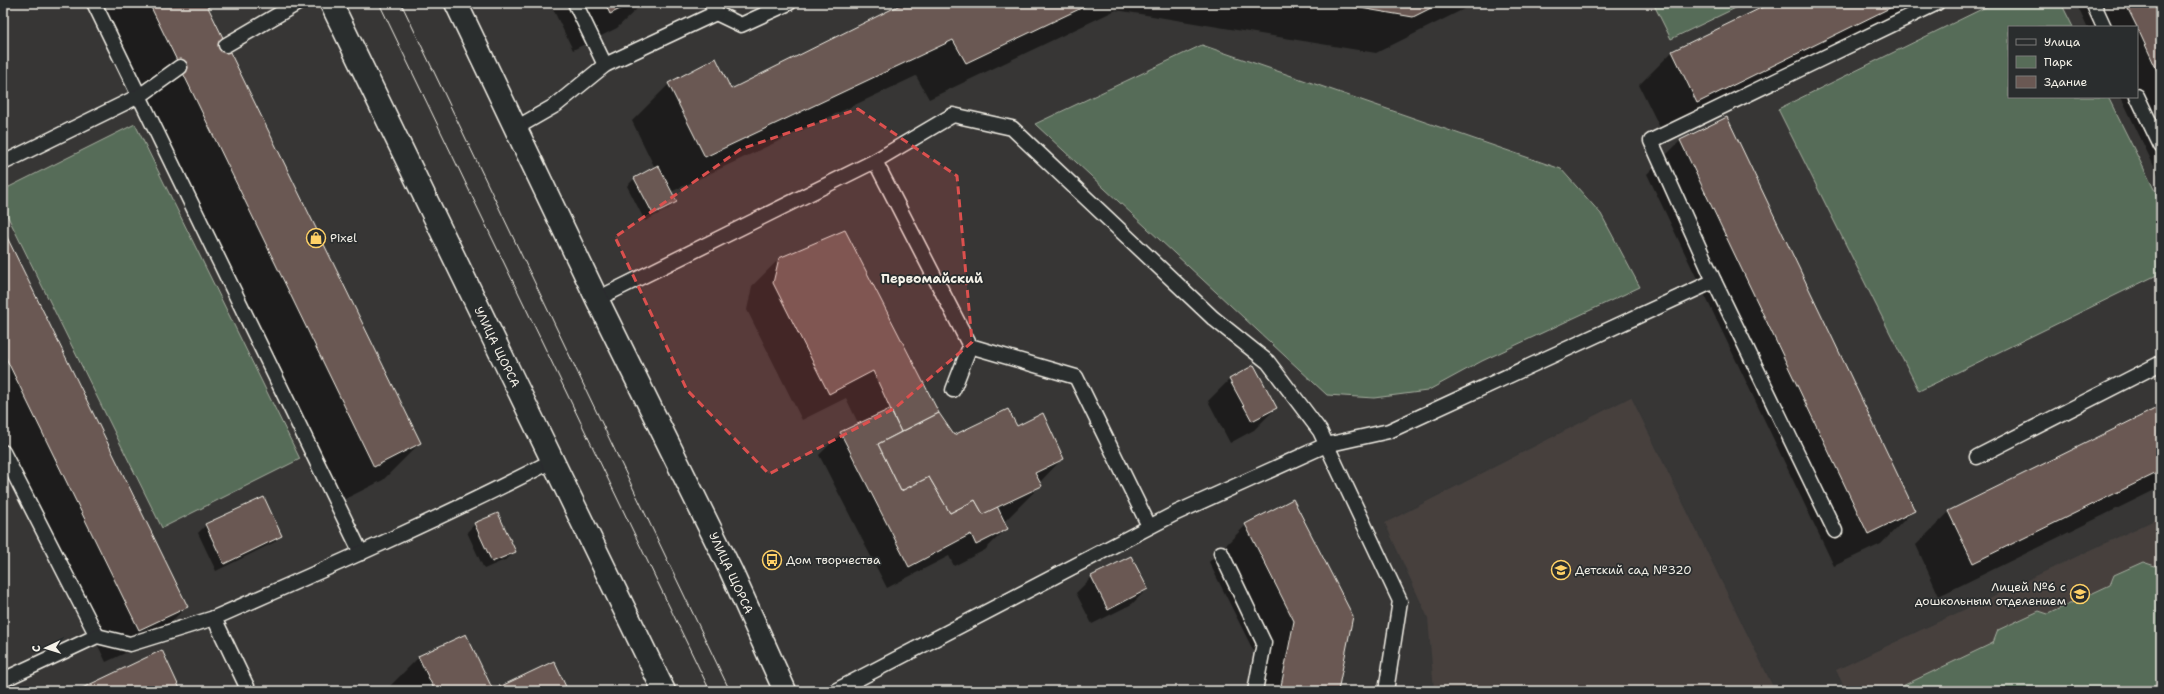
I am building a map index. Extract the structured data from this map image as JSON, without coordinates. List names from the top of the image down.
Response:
{
  "streets": {
    "main road": ["УЛИЦА ЩОРСА"]
  },
  "districts": ["Первомайский"],
  "places": {
    "shop": ["Pixel"],
    "bus stop": ["Дом творчества"],
    "school or university": ["Детский сад №320", "Лицей №6 с дошкольным отделением"]
  },
  "legend": ["Улица", "Парк", "Здание"],
  "north": "left"
}
